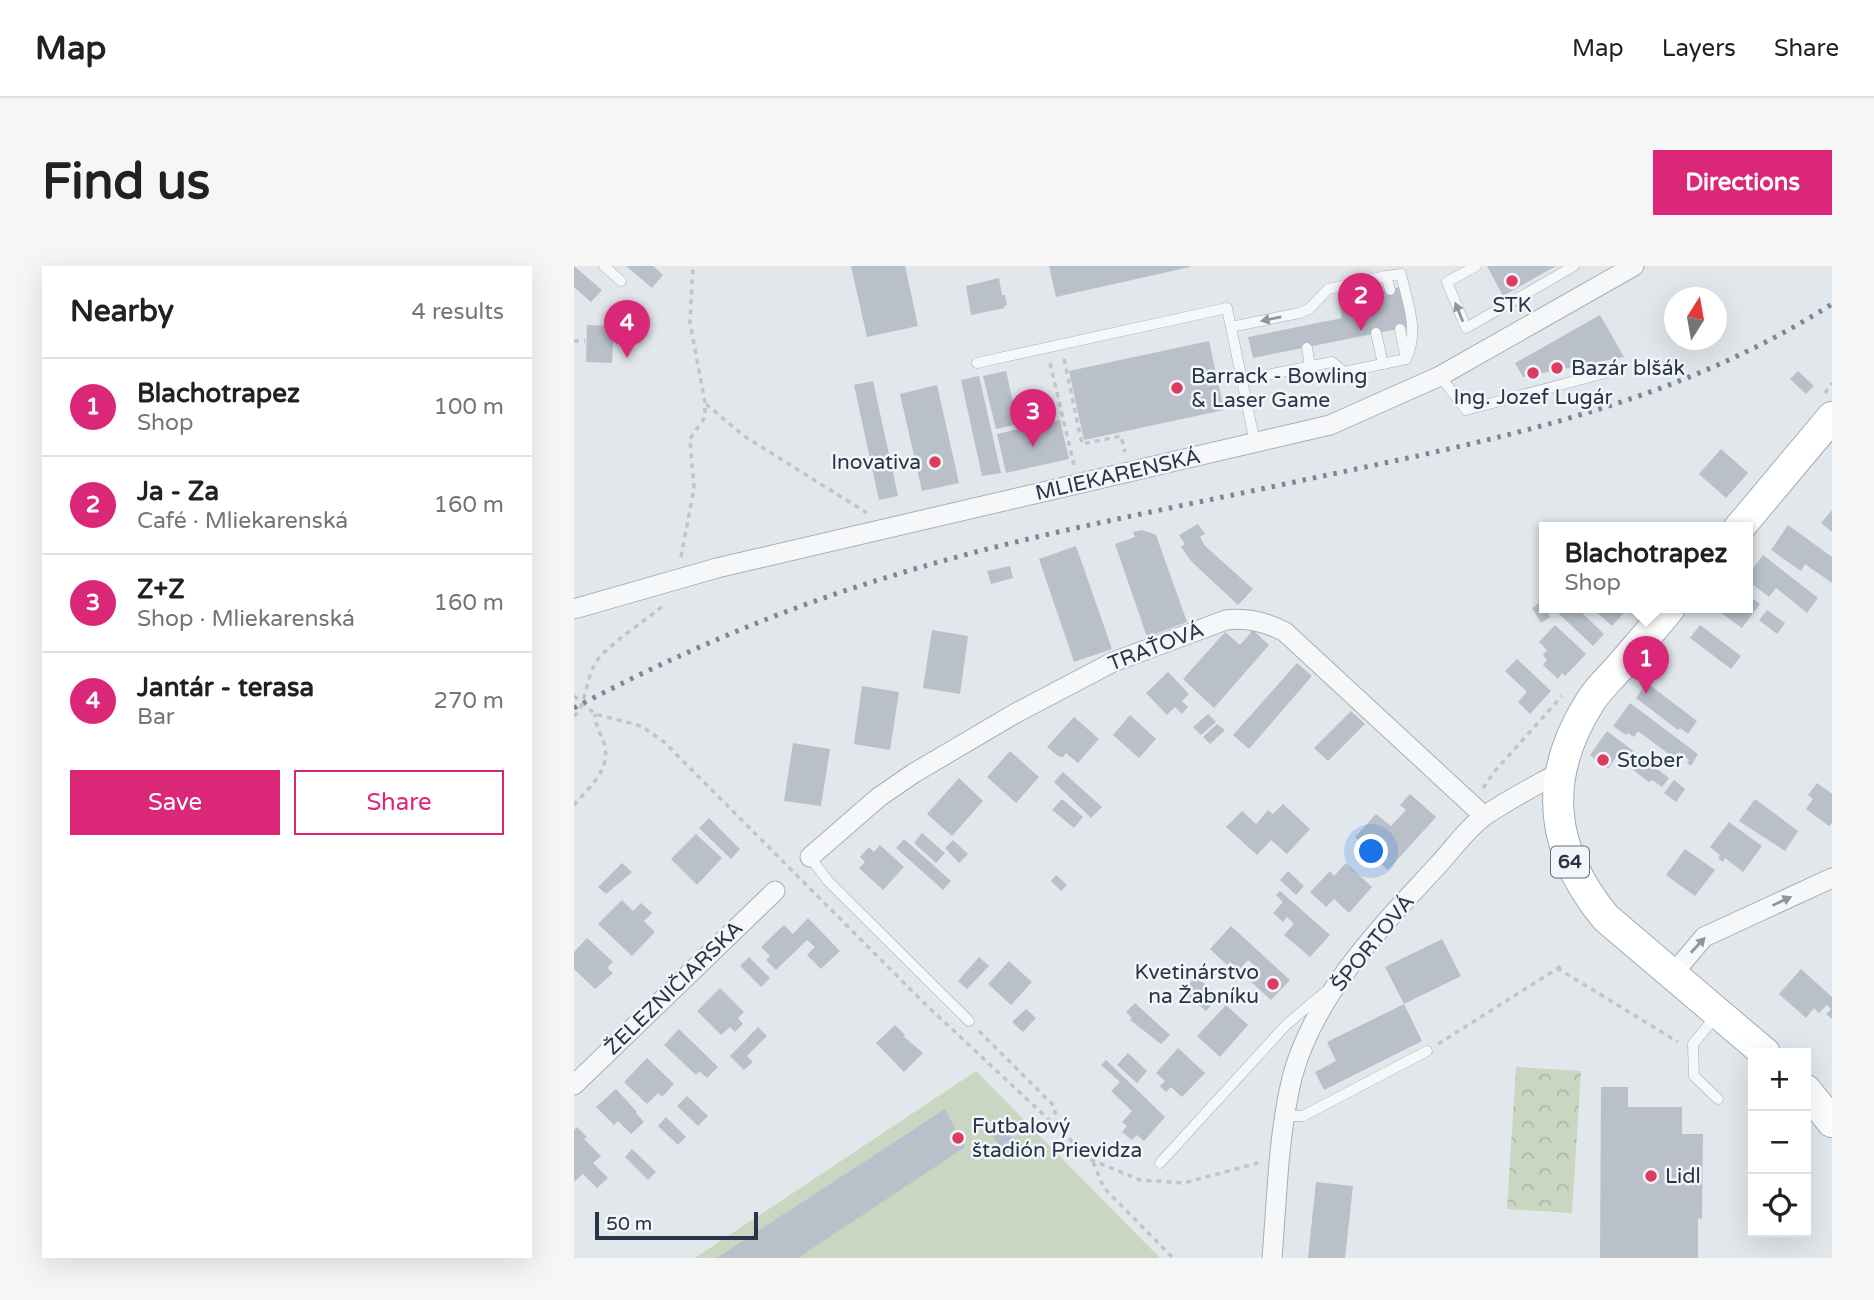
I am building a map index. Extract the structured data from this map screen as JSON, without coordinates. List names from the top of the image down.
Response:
{
  "streets": {
    "main road": ["64"],
    "street": [
      "MLIEKARENSKÁ",
      "TRAŤOVÁ",
      "ŠPORTOVÁ",
      "ŽELEZNIČIARSKA"
    ]
  },
  "crossings": [
    ["TRAŤOVÁ", "ŠPORTOVÁ"],
    ["64", "ŠPORTOVÁ"]
  ],
  "places": [
    "STK",
    "Bazár blšák",
    "Ing. Jozef Lugár",
    "Barrack - Bowling & Laser Game",
    "Inovativa",
    "Stober",
    "Kvetinárstvo na Žabníku",
    "Futbalový štadión Prievidza",
    "Lidl"
  ],
  "scale_bar": "50 m",
  "north": "top",
  "page": {
    "header": "Map",
    "nav": ["Map", "Layers", "Share"],
    "buttons": [
      "Directions",
      ["Save", "Share"]
    ],
    "title": "Find us",
    "heading": ["Nearby", "4 results"],
    "pins": [
      "2",
      "4",
      "3",
      "1"
    ],
    "list": [
      {
        "mark": "1",
        "name": "Blachotrapez",
        "note": "Shop",
        "value": "100 m"
      },
      {
        "mark": "2",
        "name": "Ja - Za",
        "note": "Café · Mliekarenská",
        "value": "160 m"
      },
      {
        "mark": "3",
        "name": "Z+Z",
        "note": "Shop · Mliekarenská",
        "value": "160 m"
      },
      {
        "mark": "4",
        "name": "Jantár - terasa",
        "note": "Bar",
        "value": "270 m"
      }
    ],
    "popup": ["Blachotrapez", "Shop"],
    "map_buttons": ["+", "−"],
    "scale": "50 m"
  }
}
